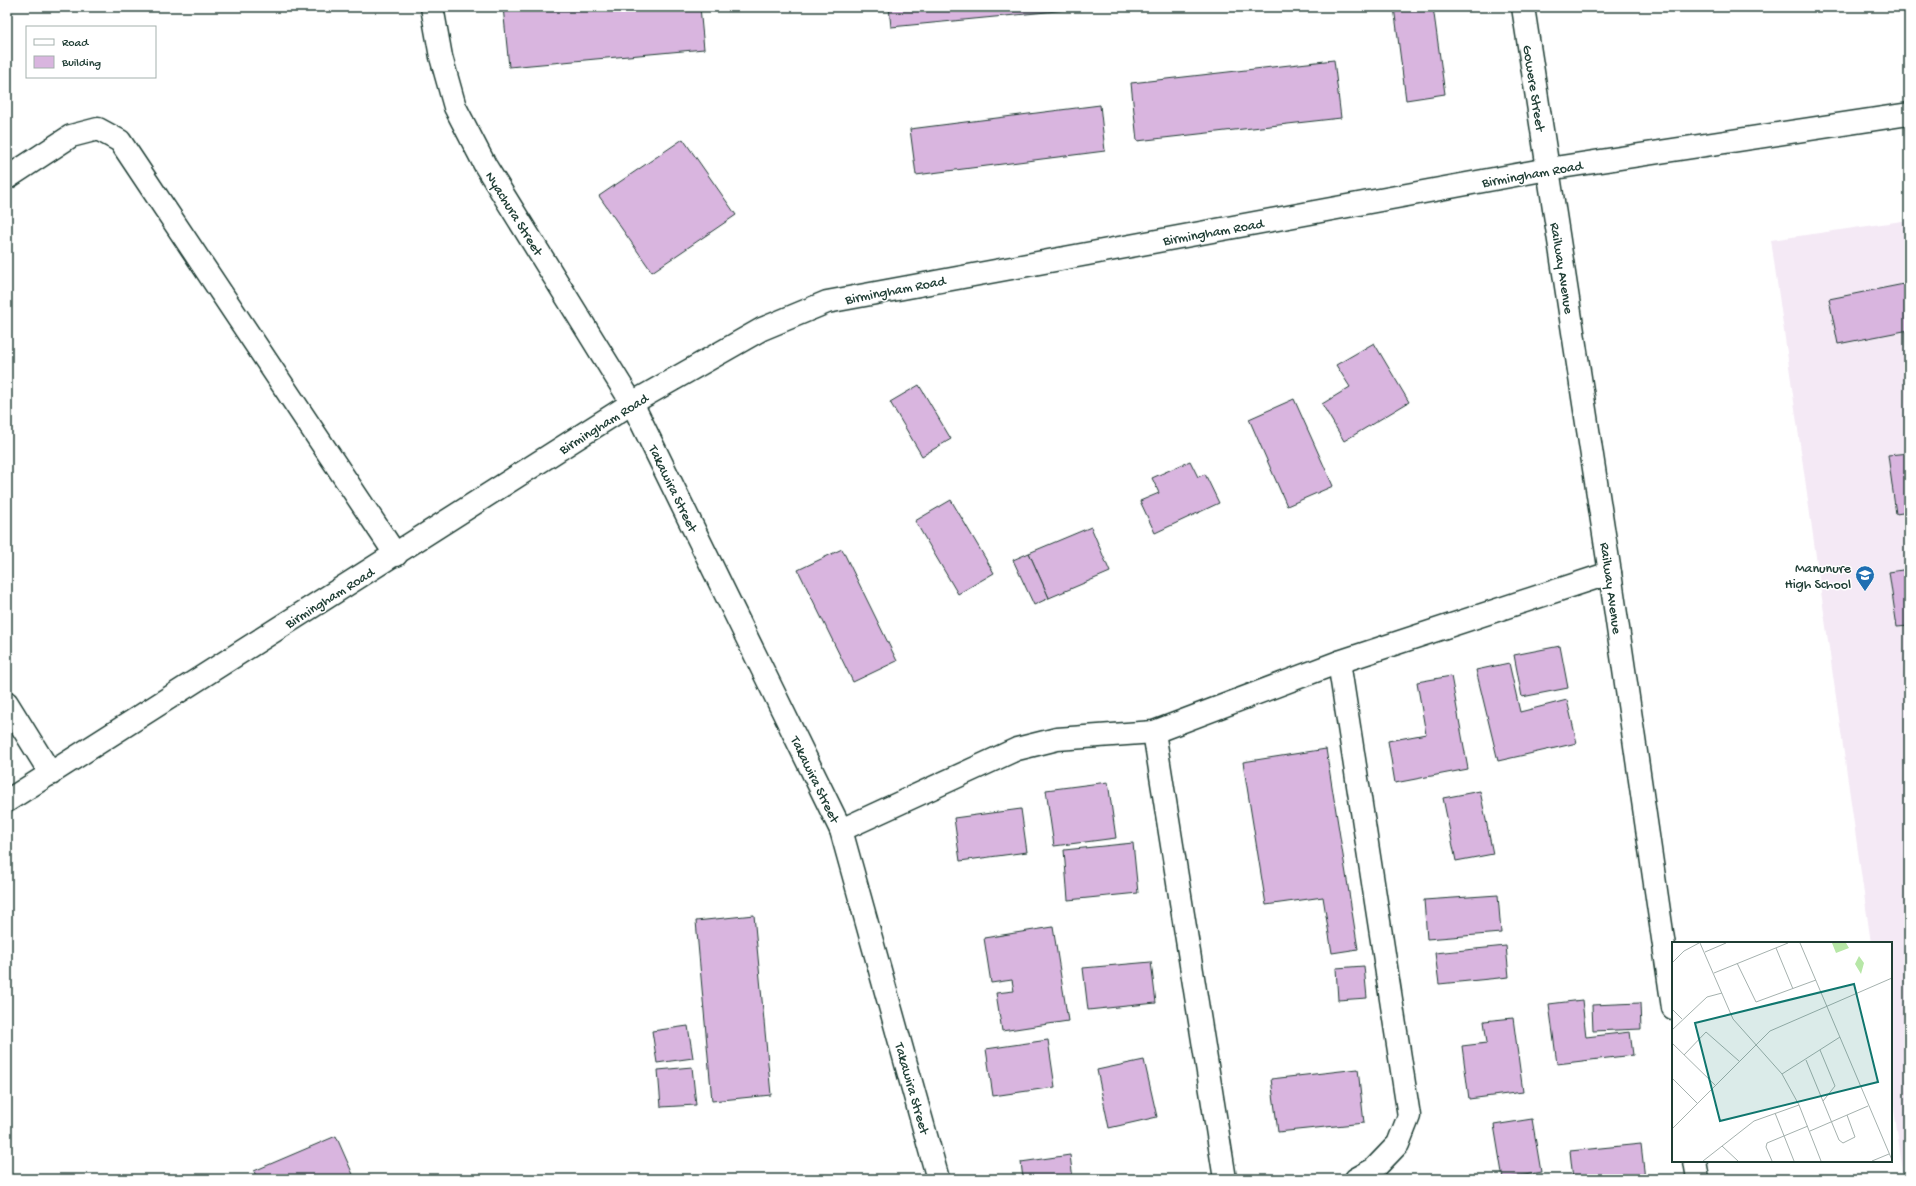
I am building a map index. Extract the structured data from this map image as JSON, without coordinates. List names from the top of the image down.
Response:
{
  "streets": {
    "street": [
      "Gowere Street",
      "Birmingham Road",
      "Nyachura Street",
      "Railway Avenue",
      "Takawira Street"
    ]
  },
  "crossings": [
    ["Gowere Street", "Birmingham Road"],
    ["Gowere Street", "Railway Avenue"],
    ["Birmingham Road", "Nyachura Street"],
    ["Birmingham Road", "Railway Avenue"],
    ["Birmingham Road", "Takawira Street"],
    ["Nyachura Street", "Takawira Street"]
  ],
  "places": {
    "school or university": ["Manunure High School"]
  },
  "legend": ["Road", "Building"]
}
